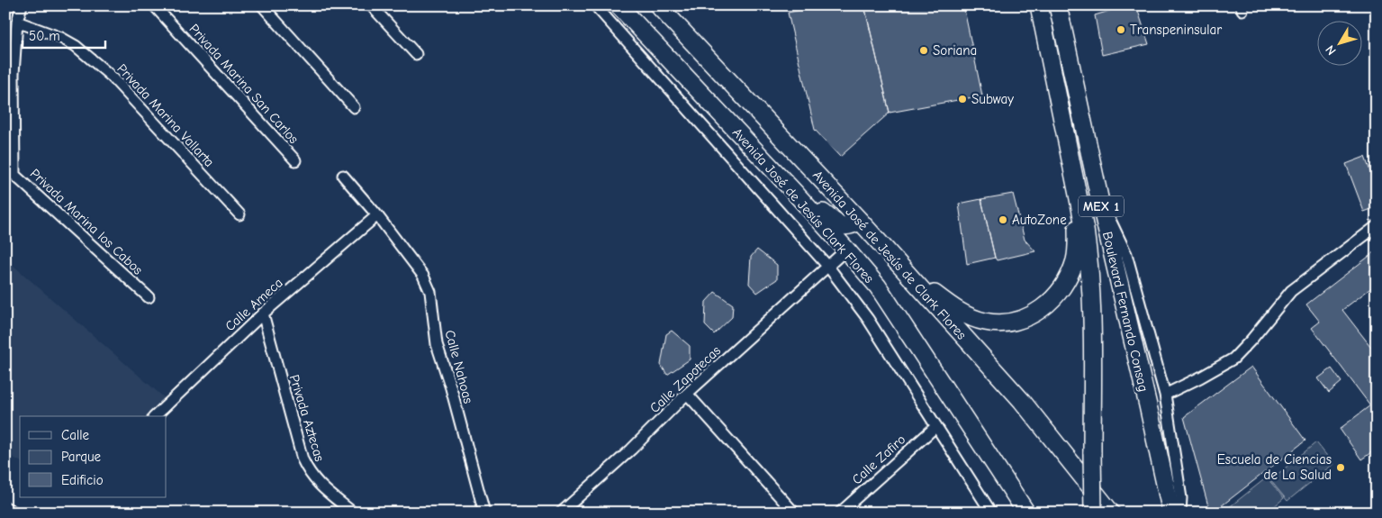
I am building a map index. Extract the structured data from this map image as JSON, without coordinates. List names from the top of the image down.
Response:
{
  "streets": {
    "highway": [
      "Avenida José de Jesús Clark Flores",
      "MEX 1",
      "Avenida José de Jesús de Clark Flores",
      "Boulevard Fernando Consag"
    ],
    "street": [
      "Privada Marina San Carlos",
      "Privada Marina Vallarta",
      "Privada Marina los Cabos",
      "Calle Ameca",
      "Calle Nahoas",
      "Calle Zapotecas",
      "Privada Aztecas",
      "Calle Zafiro"
    ]
  },
  "crossings": [
    ["Avenida José de Jesús Clark Flores", "Calle Zapotecas"],
    ["Calle Ameca", "Calle Nahoas"],
    ["Calle Ameca", "Privada Aztecas"]
  ],
  "places": [
    "Transpeninsular",
    "Soriana",
    "Subway",
    "AutoZone",
    "Escuela de Ciencias de La Salud"
  ],
  "legend": ["Calle", "Parque", "Edificio"],
  "scale_bar": "50 m",
  "north": "bottom left"
}
